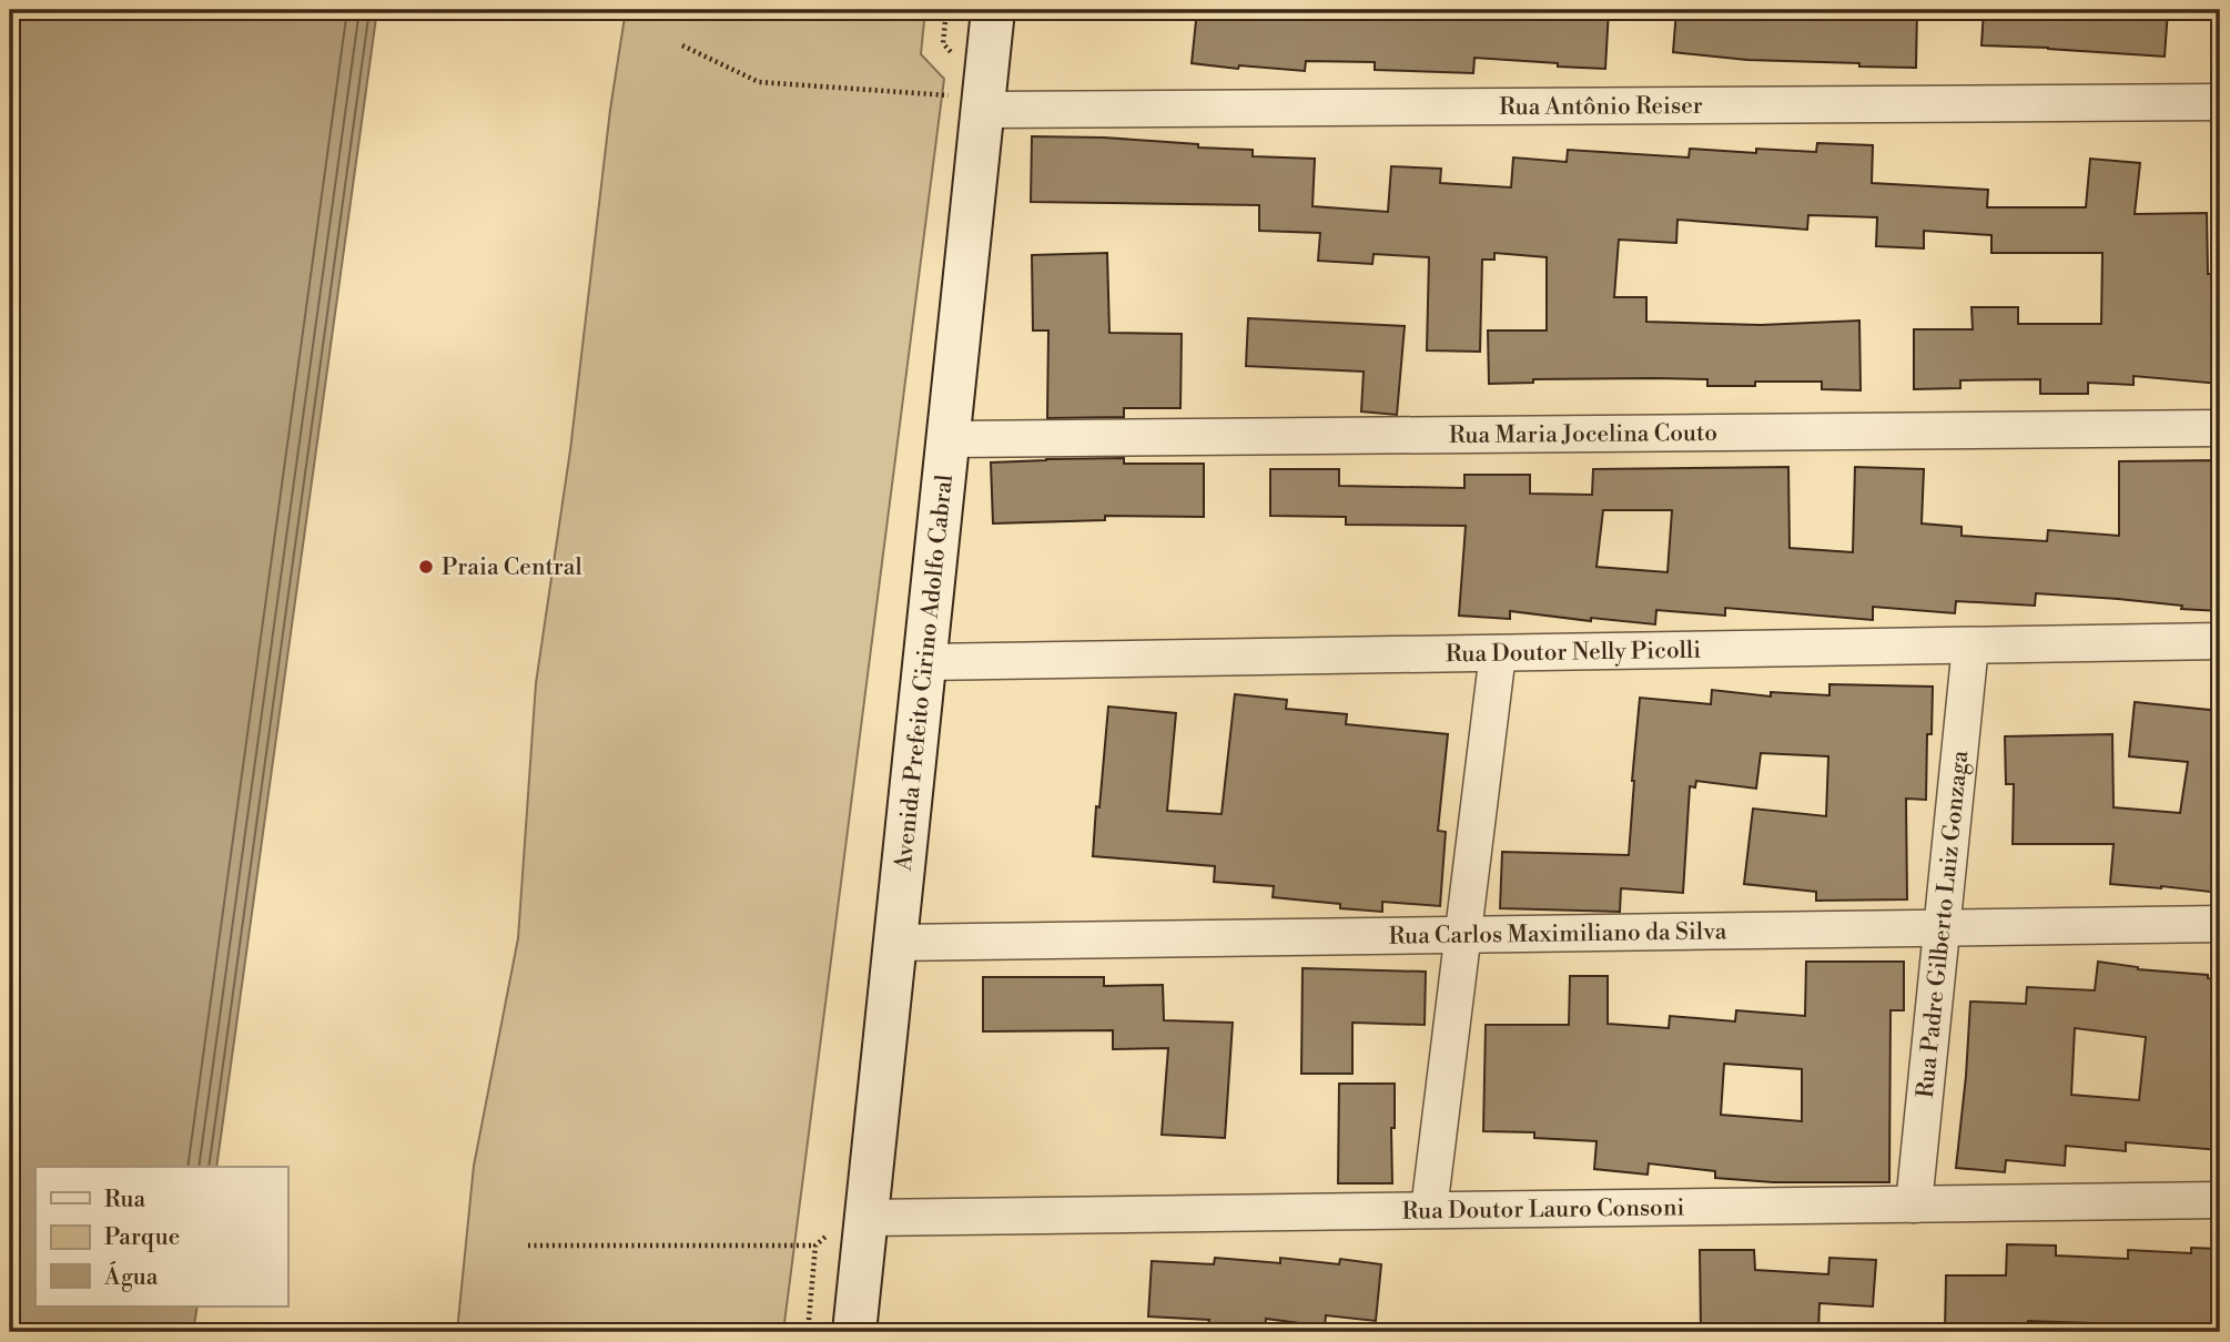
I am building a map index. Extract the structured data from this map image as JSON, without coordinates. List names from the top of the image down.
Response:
{
  "streets": {
    "main road": ["Avenida Prefeito Cirino Adolfo Cabral"],
    "street": [
      "Rua Antônio Reiser",
      "Rua Maria Jocelina Couto",
      "Rua Doutor Nelly Picolli",
      "Rua Padre Gilberto Luiz Gonzaga",
      "Rua Carlos Maximiliano da Silva",
      "Rua Doutor Lauro Consoni"
    ]
  },
  "crossings": [
    ["Rua Antônio Reiser", "Avenida Prefeito Cirino Adolfo Cabral"],
    ["Rua Maria Jocelina Couto", "Avenida Prefeito Cirino Adolfo Cabral"],
    ["Rua Doutor Nelly Picolli", "Avenida Prefeito Cirino Adolfo Cabral"],
    ["Rua Doutor Nelly Picolli", "Rua Padre Gilberto Luiz Gonzaga"],
    ["Avenida Prefeito Cirino Adolfo Cabral", "Rua Carlos Maximiliano da Silva"],
    ["Avenida Prefeito Cirino Adolfo Cabral", "Rua Doutor Lauro Consoni"],
    ["Rua Padre Gilberto Luiz Gonzaga", "Rua Carlos Maximiliano da Silva"],
    ["Rua Padre Gilberto Luiz Gonzaga", "Rua Doutor Lauro Consoni"]
  ],
  "places": ["Praia Central"],
  "legend": ["Rua", "Parque", "Água"]
}
